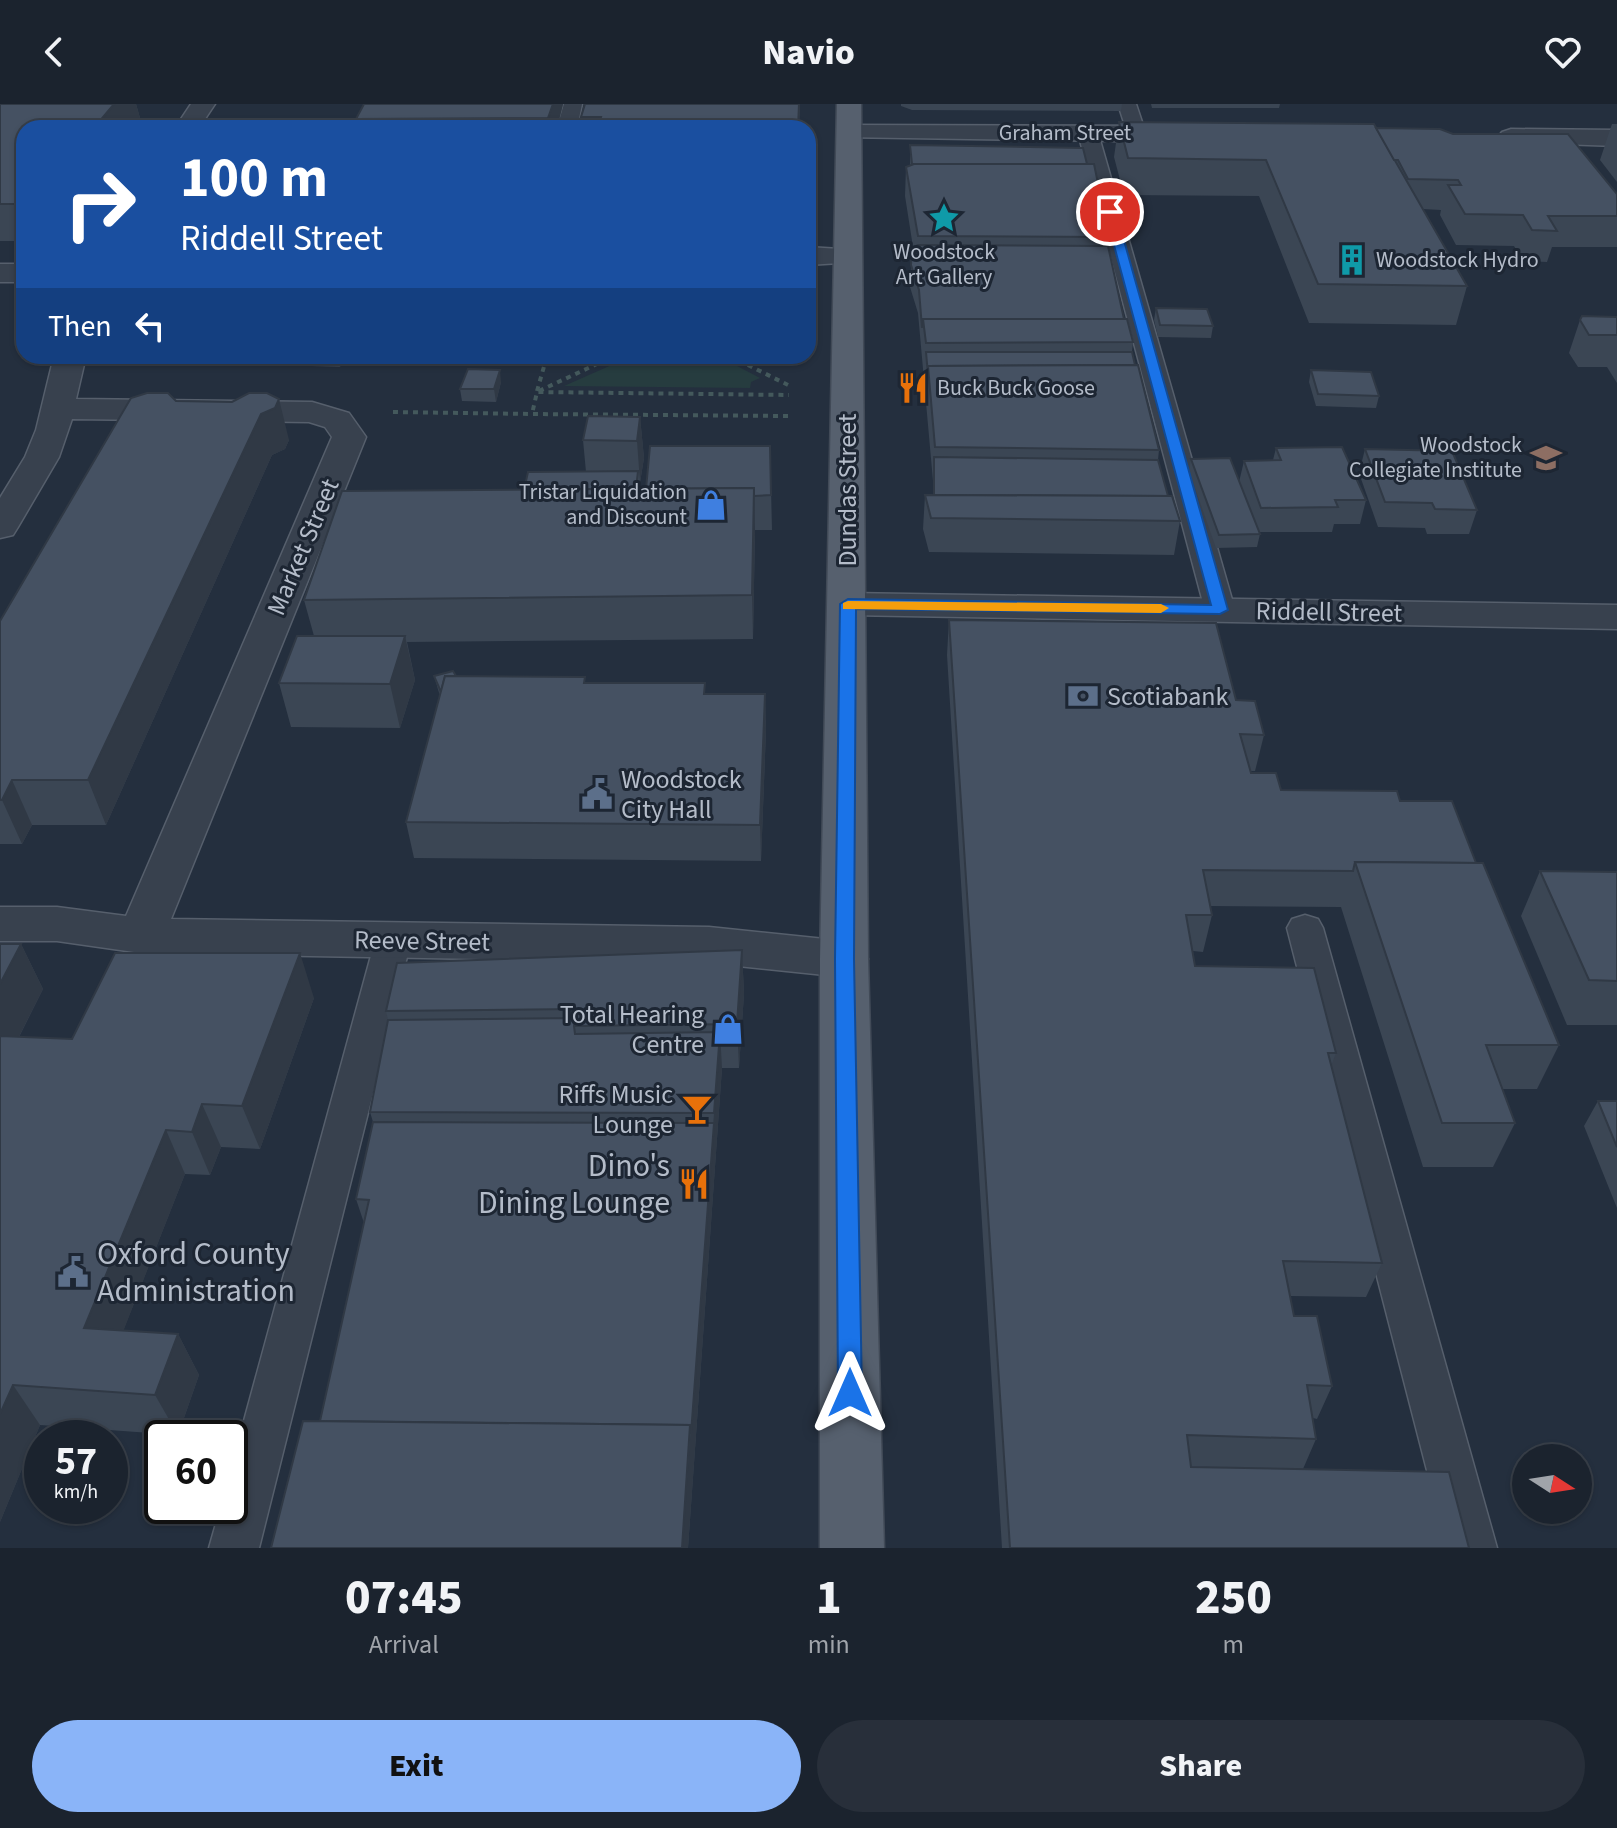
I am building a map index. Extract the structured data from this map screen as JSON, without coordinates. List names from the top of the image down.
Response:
{
  "streets": {
    "main road": ["Dundas Street"],
    "street": [
      "Graham Street",
      "Market Street",
      "Riddell Street",
      "Reeve Street"
    ]
  },
  "crossings": [
    ["Graham Street", "Dundas Street"],
    ["Dundas Street", "Riddell Street"],
    ["Dundas Street", "Reeve Street"],
    ["Market Street", "Reeve Street"]
  ],
  "places": {
    "place": ["Woodstock Art Gallery"],
    "building": ["Woodstock Hydro"],
    "restaurant": ["Buck Buck Goose", "Dino's Dining Lounge"],
    "school or university": ["Woodstock Collegiate Institute"],
    "shop": ["Tristar Liquidation and Discount", "Total Hearing Centre"],
    "bank": ["Scotiabank"],
    "public building": ["Woodstock City Hall", "Oxford County Administration"],
    "bar": ["Riffs Music Lounge"]
  },
  "north": "right",
  "page": {
    "header": "Navio",
    "turn": ["100 m", "Riddell Street"],
    "then": "Then",
    "speed": "57 km/h",
    "limit": "60",
    "eta": [
      "07:45",
      "Arrival",
      "1",
      "min",
      "250",
      "m"
    ],
    "buttons": ["Exit", "Share"]
  }
}
